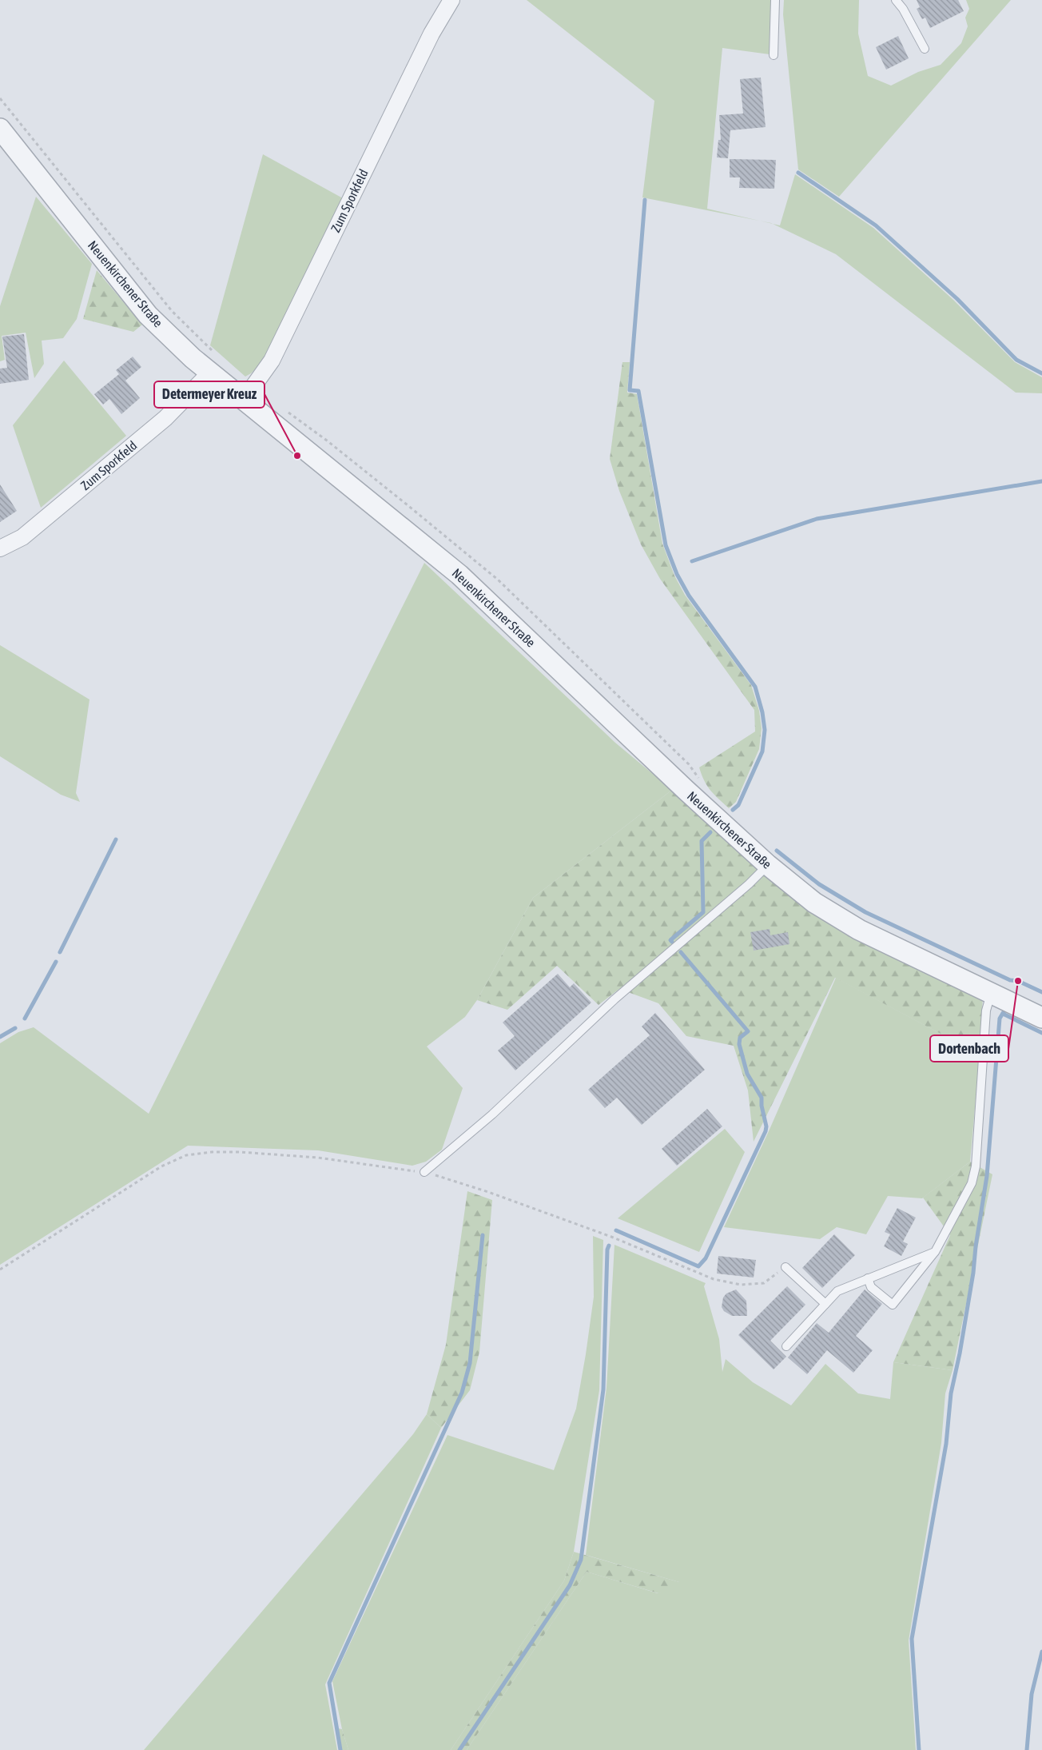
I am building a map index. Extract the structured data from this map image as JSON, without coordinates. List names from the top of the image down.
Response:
{
  "streets": {
    "street": ["Zum Sporkfeld", "Neuenkirchener Straße"]
  },
  "crossings": [
    ["Zum Sporkfeld", "Neuenkirchener Straße"]
  ],
  "places": ["Determeyer Kreuz", "Dortenbach"]
}
